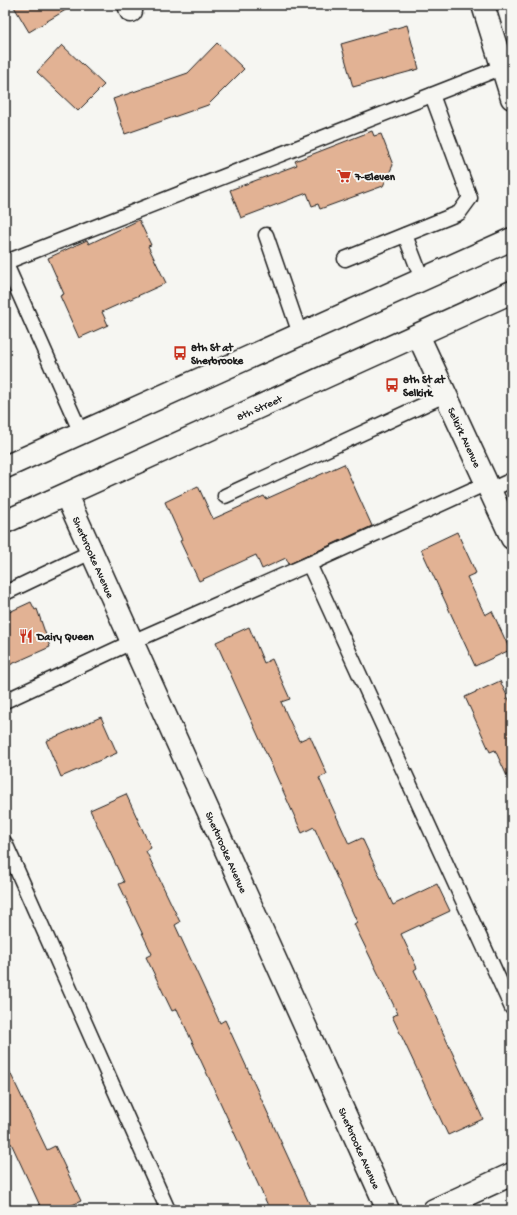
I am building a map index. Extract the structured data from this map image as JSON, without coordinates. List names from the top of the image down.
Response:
{
  "streets": {
    "street": ["8th Street", "Selkirk Avenue", "Sherbrooke Avenue"]
  },
  "crossings": [
    ["8th Street", "Selkirk Avenue"],
    ["8th Street", "Sherbrooke Avenue"]
  ],
  "places": {
    "supermarket": ["7-Eleven"],
    "bus stop": ["8th St at Sherbrooke", "8th St at Selkirk"],
    "restaurant": ["Dairy Queen"]
  }
}
